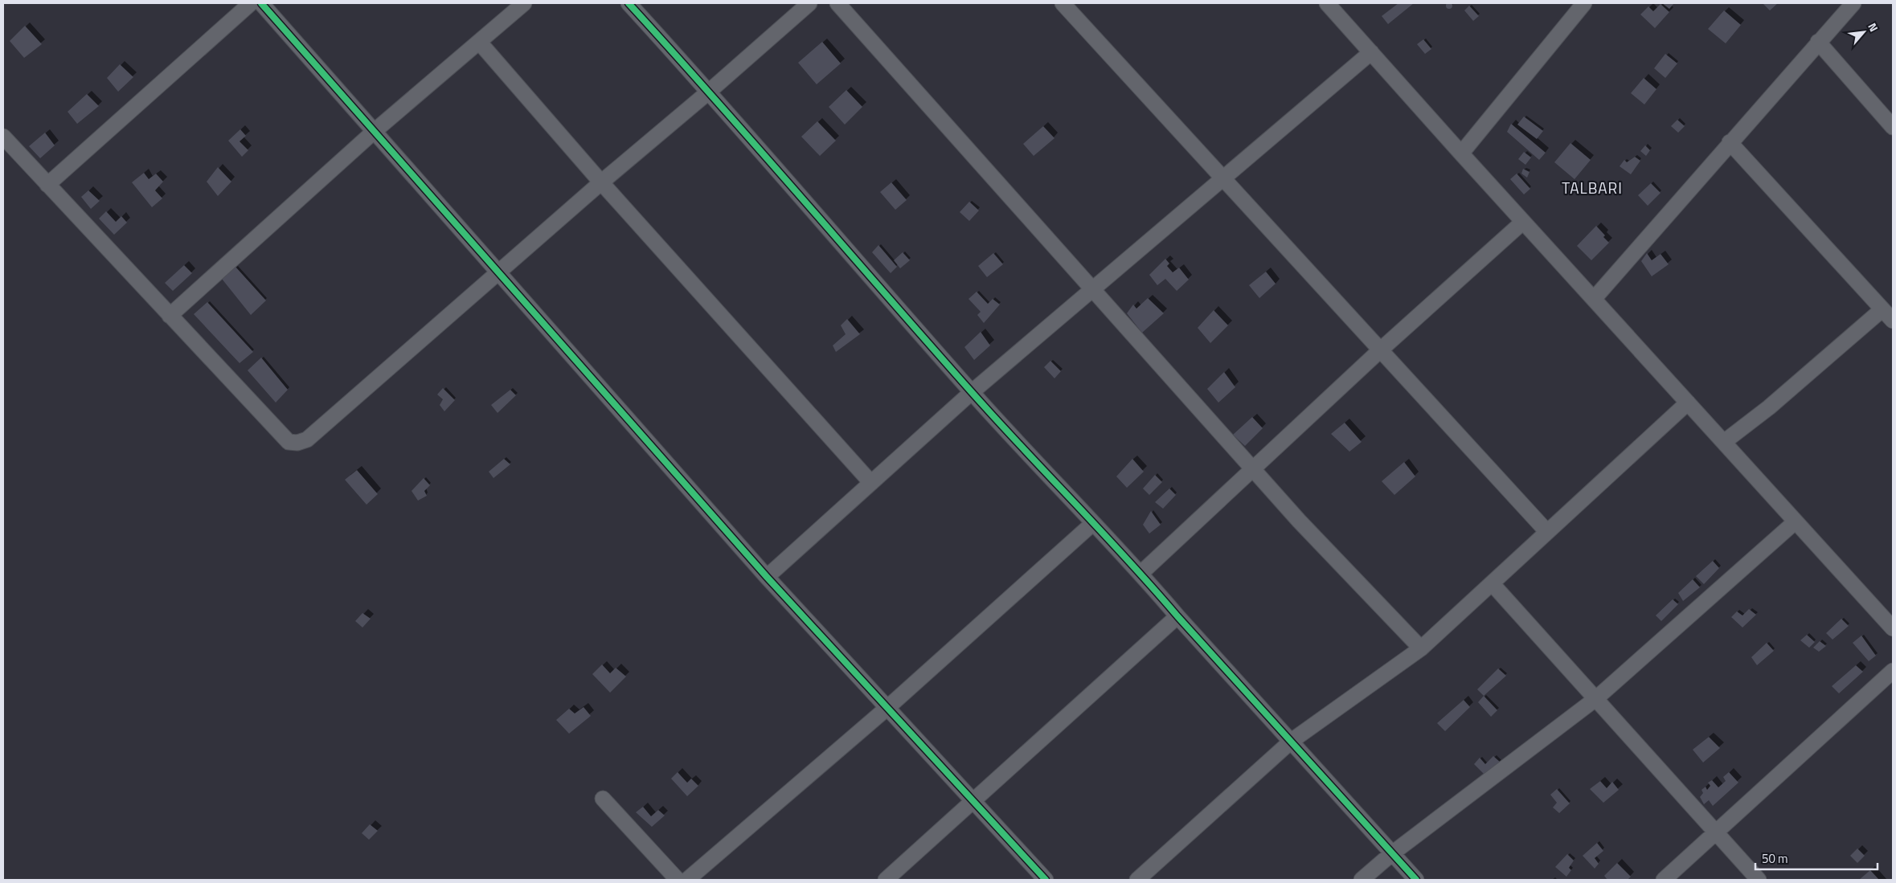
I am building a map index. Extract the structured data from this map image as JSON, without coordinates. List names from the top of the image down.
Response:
{
  "districts": ["TALBARI"],
  "scale_bar": "50 m",
  "north": "top right"
}
